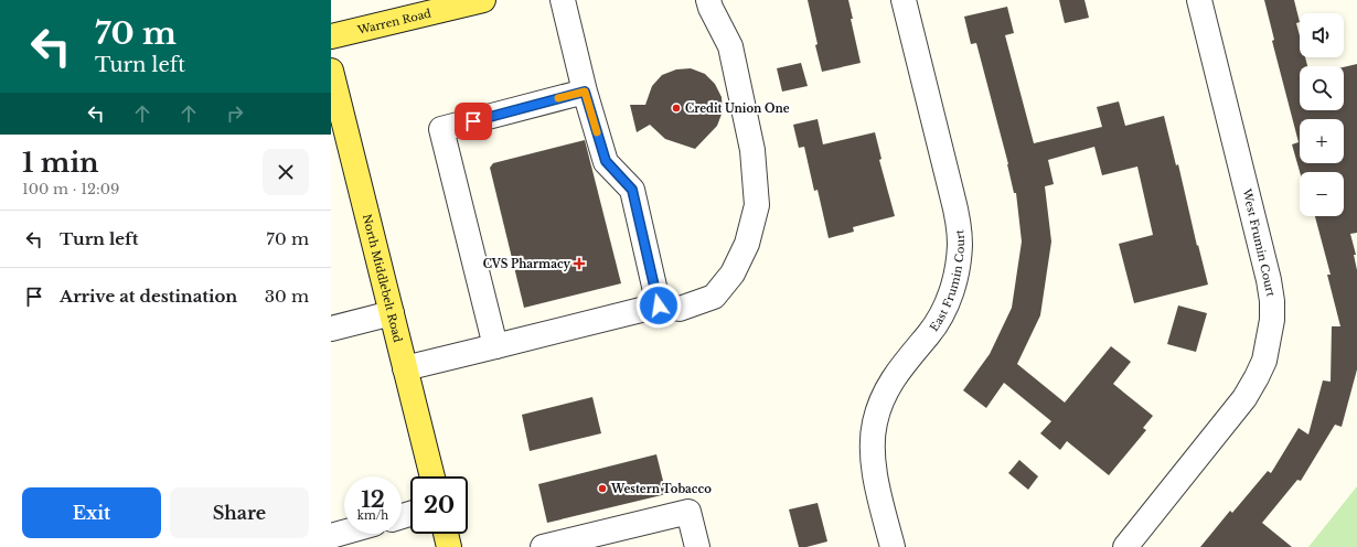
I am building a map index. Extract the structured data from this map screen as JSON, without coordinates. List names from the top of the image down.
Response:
{
  "streets": {
    "main road": ["Warren Road", "North Middlebelt Road"],
    "street": ["West Frumin Court", "East Frumin Court"]
  },
  "places": {
    "other": ["Credit Union One", "Western Tobacco"],
    "health": ["CVS Pharmacy"]
  },
  "page": {
    "turn": ["70 m", "Turn left"],
    "map_buttons": ["+", "−"],
    "heading": ["1 min", "100 m · 12:09"],
    "list": [
      {
        "name": "Turn left",
        "value": "70 m"
      },
      {
        "name": "Arrive at destination",
        "value": "30 m"
      }
    ],
    "speed": "12 km/h",
    "limit": "20",
    "buttons": ["Exit", "Share"]
  }
}
